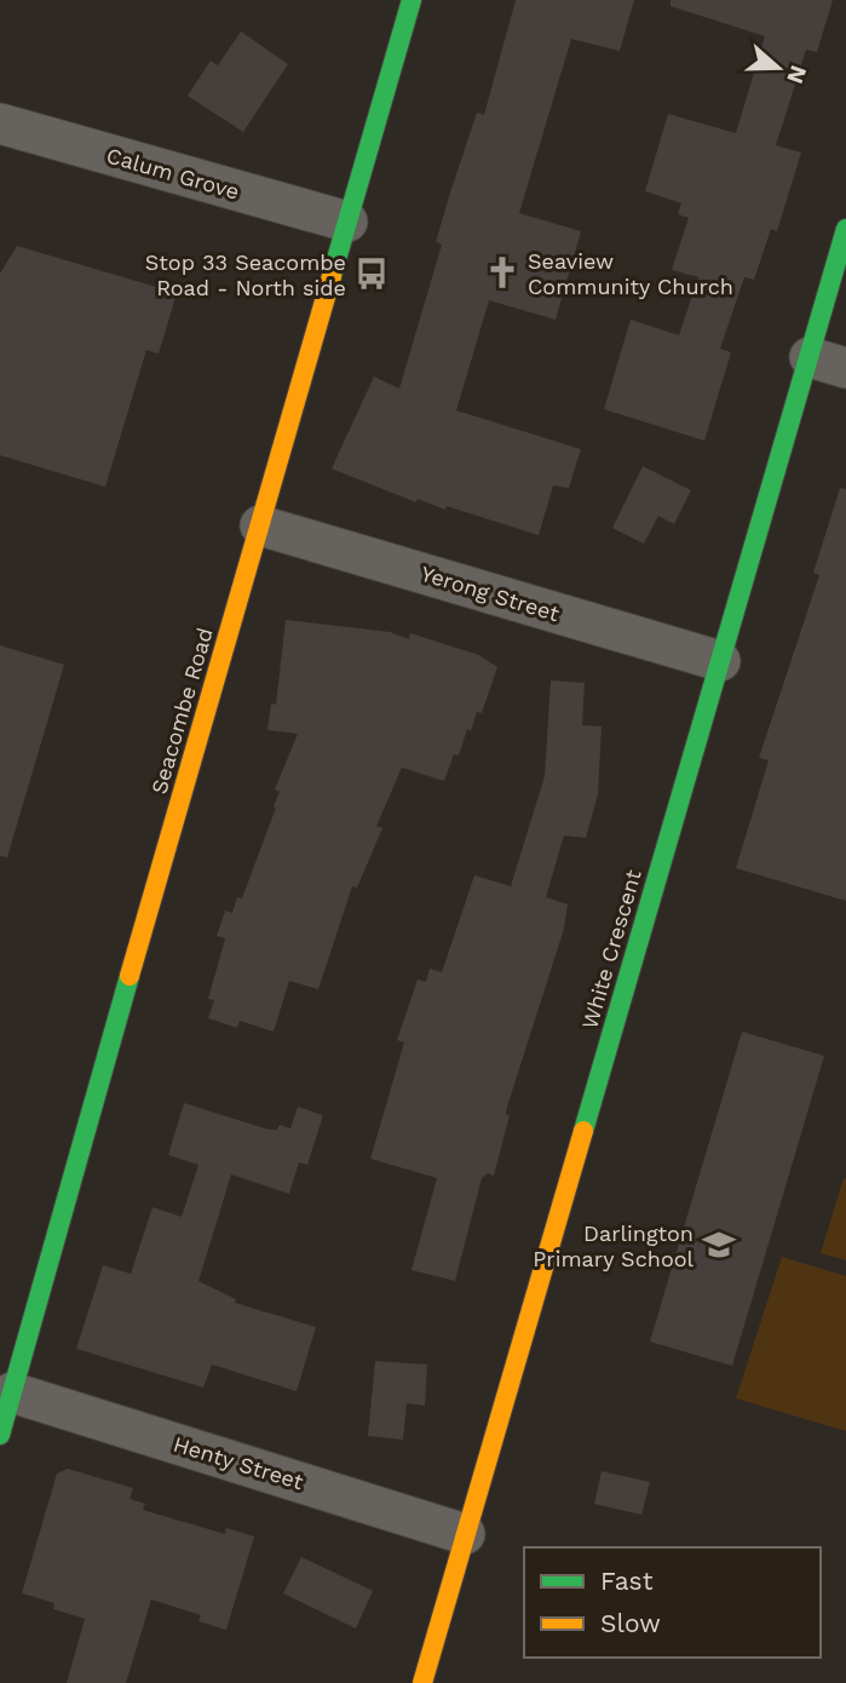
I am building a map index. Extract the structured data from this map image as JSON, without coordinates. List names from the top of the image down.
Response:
{
  "streets": {
    "street": [
      "Calum Grove",
      "Yerong Street",
      "Seacombe Road",
      "White Crescent",
      "Henty Street"
    ]
  },
  "crossings": [
    ["Calum Grove", "Seacombe Road"],
    ["Yerong Street", "Seacombe Road"],
    ["Yerong Street", "White Crescent"],
    ["Seacombe Road", "Henty Street"],
    ["White Crescent", "Henty Street"]
  ],
  "places": {
    "church": ["Seaview Community Church"],
    "bus stop": ["Stop 33 Seacombe Road - North side"],
    "school or university": ["Darlington Primary School"]
  },
  "legend": ["Fast", "Slow"],
  "north": "right"
}
